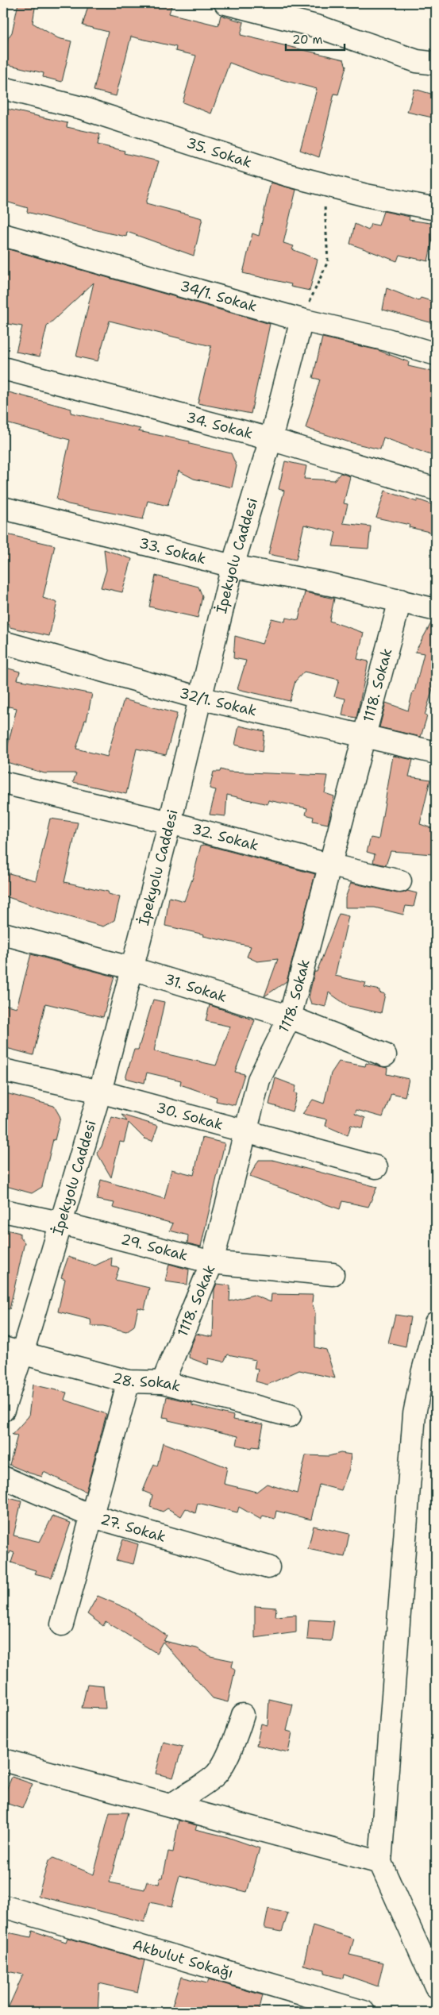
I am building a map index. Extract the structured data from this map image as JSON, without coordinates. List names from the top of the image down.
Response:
{
  "streets": {
    "street": [
      "35. Sokak",
      "34/1. Sokak",
      "34. Sokak",
      "33. Sokak",
      "İpekyolu Caddesi",
      "1118. Sokak",
      "32/1. Sokak",
      "32. Sokak",
      "31. Sokak",
      "30. Sokak",
      "29. Sokak",
      "28. Sokak",
      "27. Sokak",
      "Akbulut Sokağı"
    ]
  },
  "crossings": [
    ["34/1. Sokak", "İpekyolu Caddesi"],
    ["34. Sokak", "İpekyolu Caddesi"],
    ["33. Sokak", "İpekyolu Caddesi"],
    ["33. Sokak", "1118. Sokak"],
    ["İpekyolu Caddesi", "32/1. Sokak"],
    ["İpekyolu Caddesi", "32. Sokak"],
    ["İpekyolu Caddesi", "31. Sokak"],
    ["İpekyolu Caddesi", "30. Sokak"],
    ["İpekyolu Caddesi", "29. Sokak"],
    ["İpekyolu Caddesi", "28. Sokak"],
    ["1118. Sokak", "32/1. Sokak"],
    ["1118. Sokak", "32. Sokak"],
    ["1118. Sokak", "31. Sokak"],
    ["1118. Sokak", "30. Sokak"],
    ["1118. Sokak", "29. Sokak"],
    ["1118. Sokak", "28. Sokak"]
  ],
  "scale_bar": "20 m"
}
